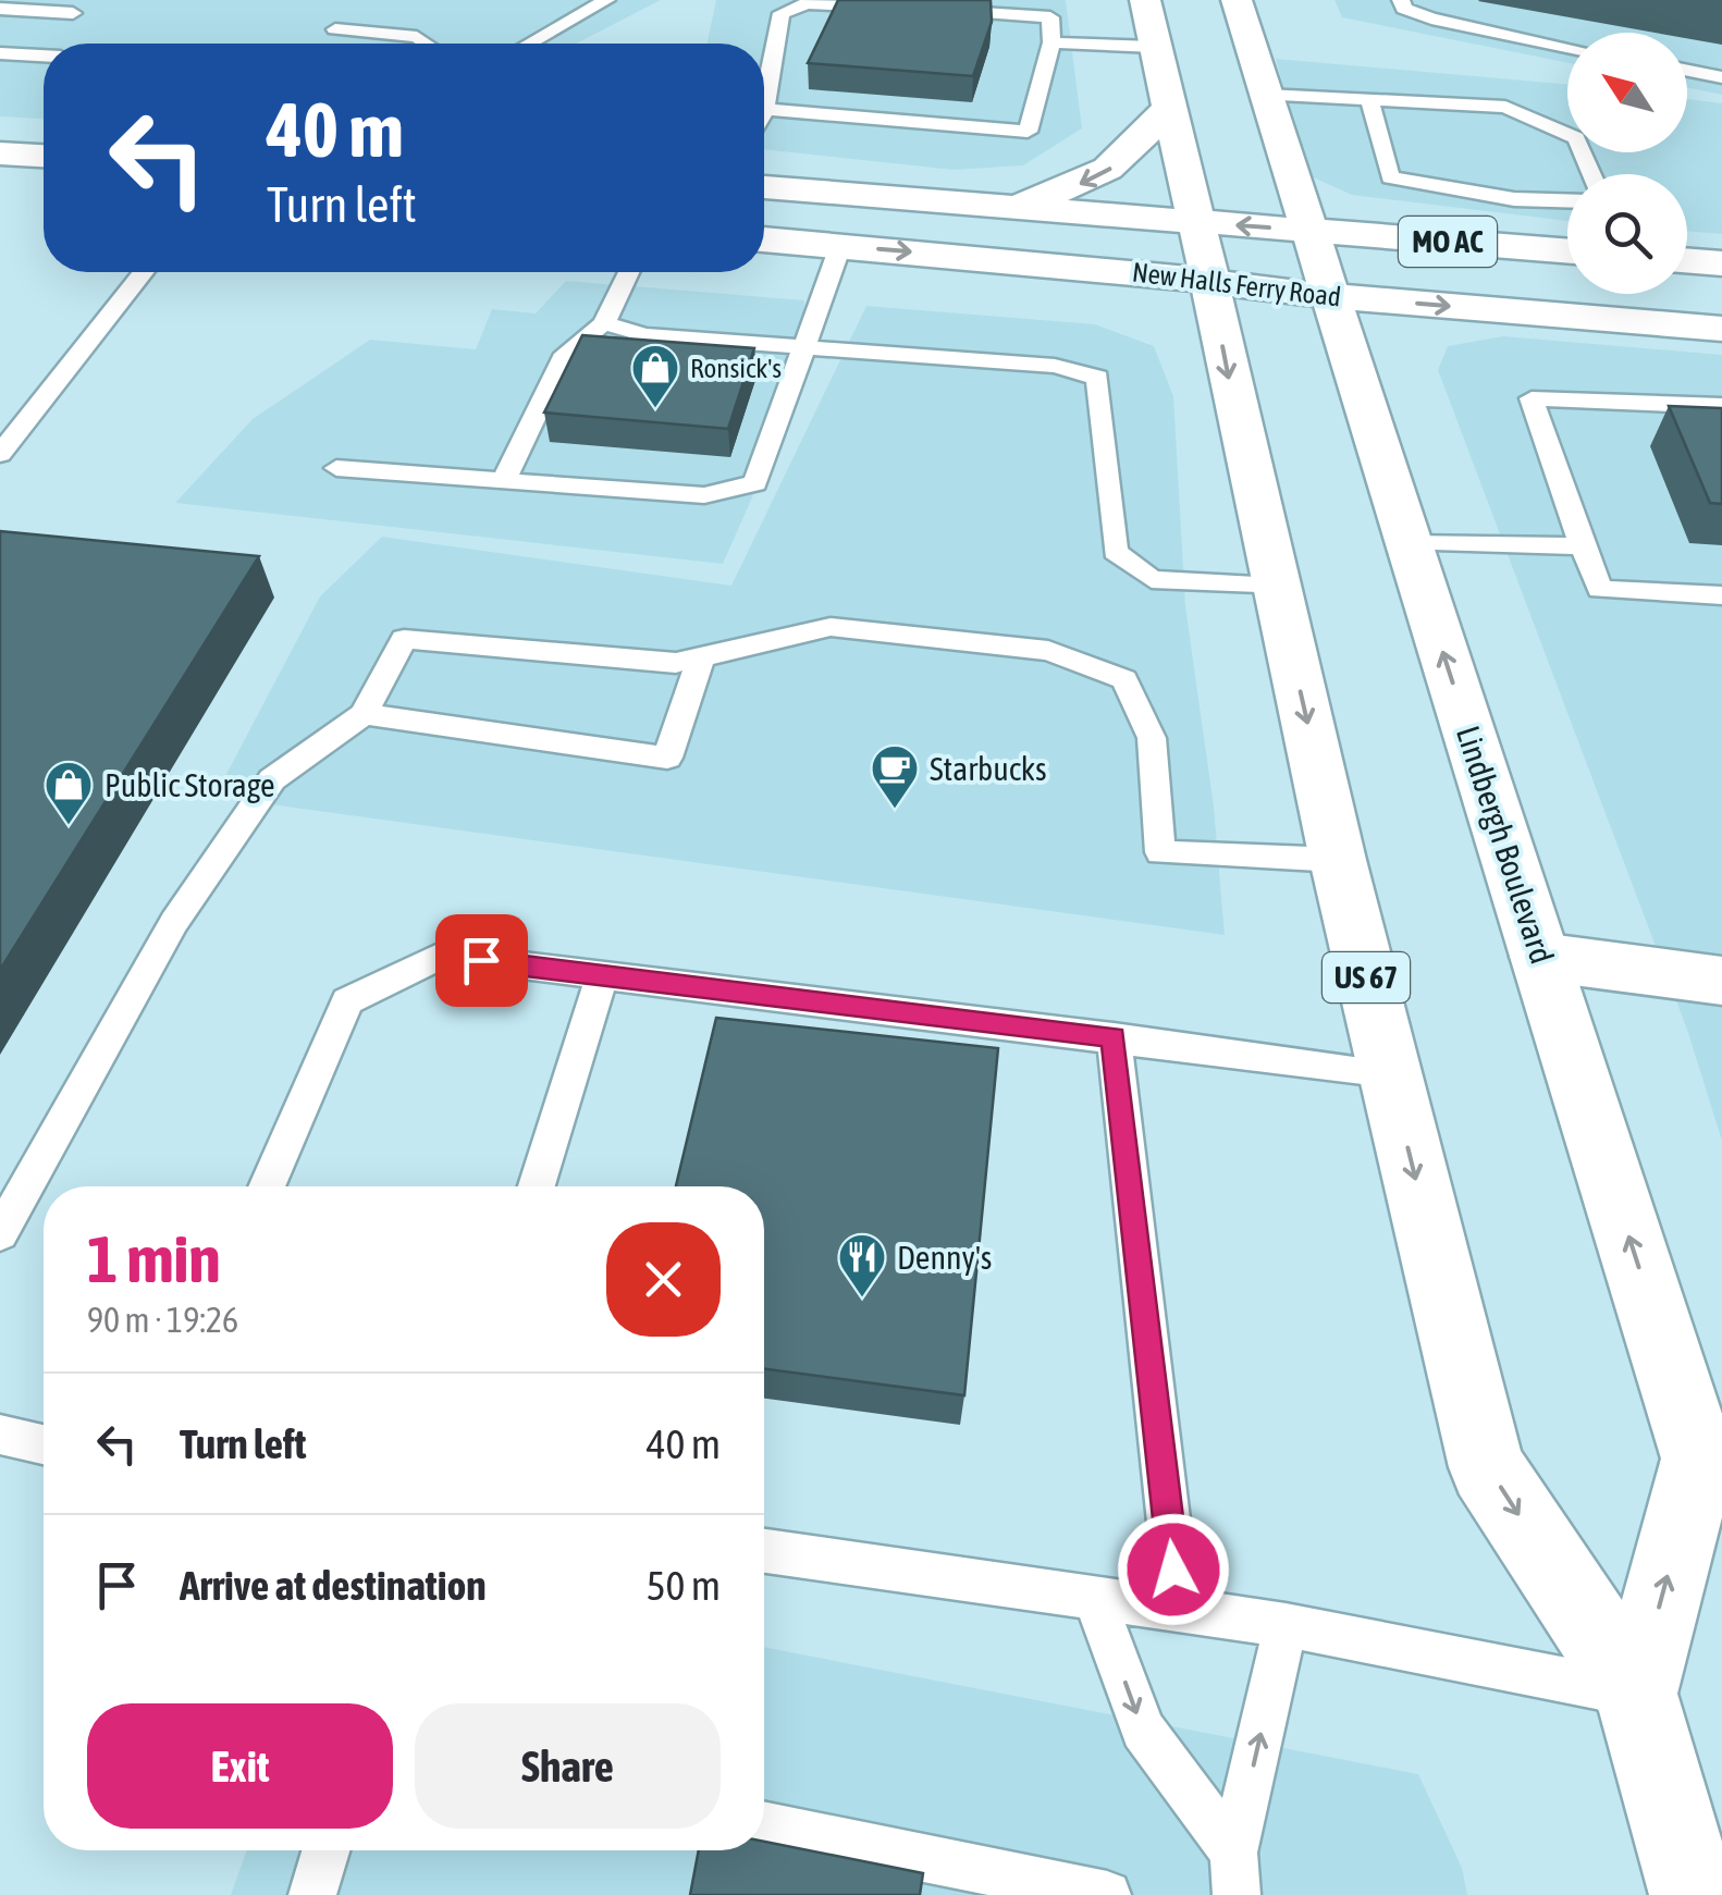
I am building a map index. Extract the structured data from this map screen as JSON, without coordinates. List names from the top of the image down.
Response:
{
  "streets": {
    "main road": [
      "MO AC",
      "New Halls Ferry Road",
      "Lindbergh Boulevard",
      "US 67"
    ]
  },
  "crossings": [
    ["New Halls Ferry Road", "Lindbergh Boulevard"],
    ["New Halls Ferry Road", "US 67"],
    ["Lindbergh Boulevard", "US 67"]
  ],
  "places": {
    "shop": ["Ronsick's", "Public Storage"],
    "cafe": ["Starbucks"],
    "restaurant": ["Denny's"]
  },
  "north": "top left",
  "page": {
    "turn": ["40 m", "Turn left"],
    "heading": ["1 min", "90 m · 19:26"],
    "list": [
      {
        "name": "Turn left",
        "value": "40 m"
      },
      {
        "name": "Arrive at destination",
        "value": "50 m"
      }
    ],
    "buttons": ["Exit", "Share"]
  }
}
